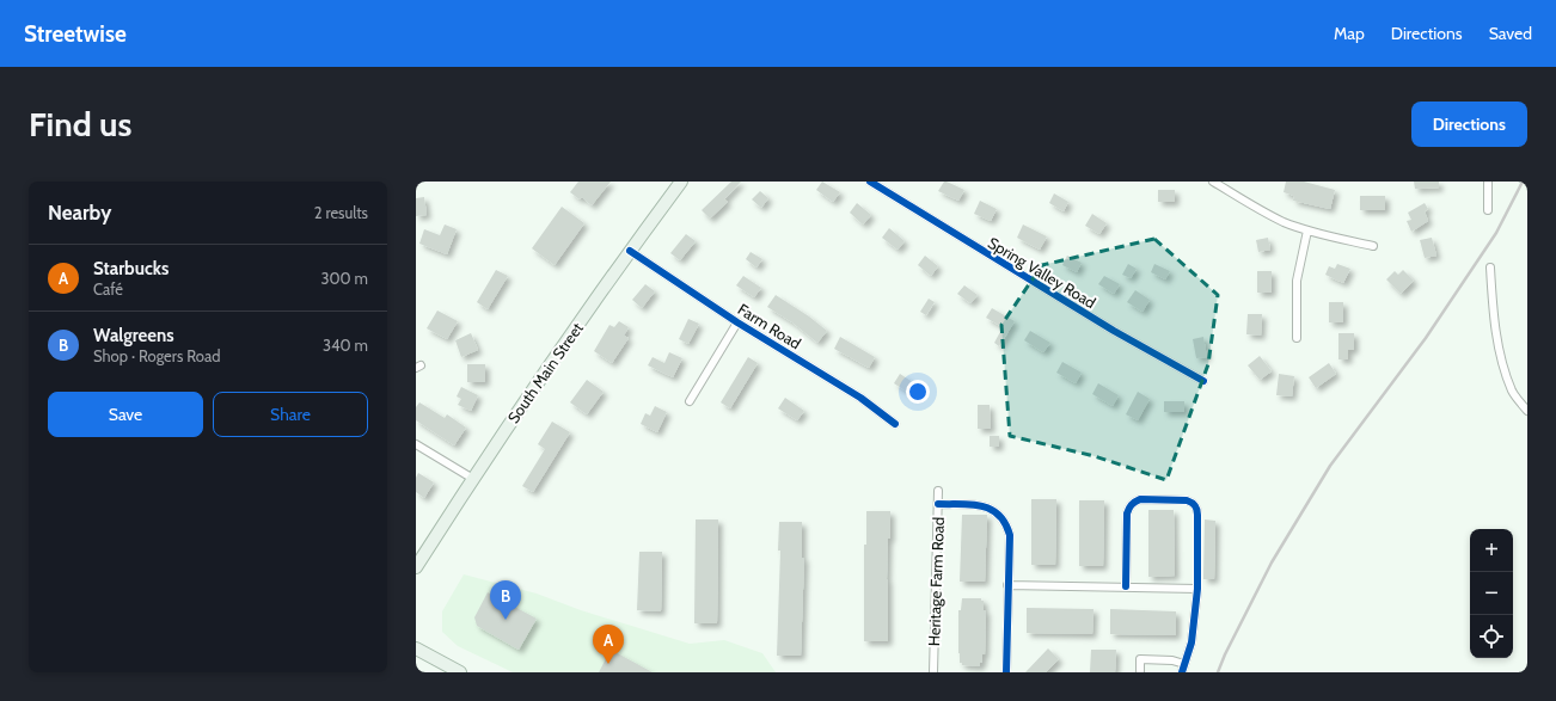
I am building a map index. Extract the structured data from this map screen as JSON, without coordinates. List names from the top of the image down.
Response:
{
  "streets": {
    "main road": ["South Main Street"],
    "street": ["Spring Valley Road", "Farm Road", "Heritage Farm Road"]
  },
  "crossings": [
    ["Farm Road", "South Main Street"]
  ],
  "page": {
    "header": "Streetwise",
    "nav": ["Map", "Directions", "Saved"],
    "buttons": [
      "Directions",
      ["Save", "Share"]
    ],
    "title": "Find us",
    "heading": ["Nearby", "2 results"],
    "list": [
      {
        "mark": "A",
        "name": "Starbucks",
        "note": "Café",
        "value": "300 m"
      },
      {
        "mark": "B",
        "name": "Walgreens",
        "note": "Shop · Rogers Road",
        "value": "340 m"
      }
    ],
    "map_buttons": ["+", "−"],
    "pins": ["B", "A"]
  }
}
